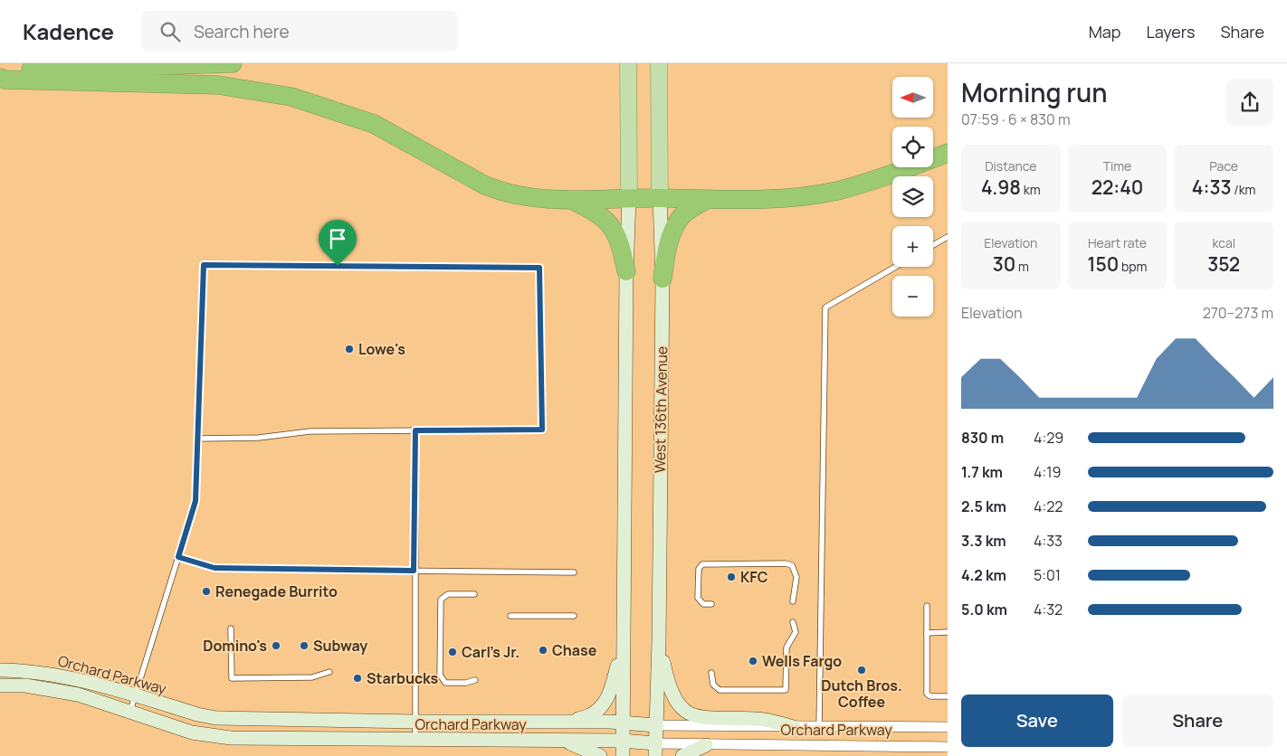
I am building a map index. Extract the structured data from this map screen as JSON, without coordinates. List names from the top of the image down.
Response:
{
  "streets": {
    "main road": ["West 136th Avenue", "Orchard Parkway"]
  },
  "crossings": [
    ["West 136th Avenue", "Orchard Parkway"]
  ],
  "places": [
    "Lowe's",
    "KFC",
    "Renegade Burrito",
    "Domino's",
    "Subway",
    "Chase",
    "Carl's Jr.",
    "Wells Fargo",
    "Dutch Bros. Coffee",
    "Starbucks"
  ],
  "north": "left",
  "page": {
    "header": "Kadence",
    "search": "Search here",
    "nav": ["Map", "Layers", "Share"],
    "heading": ["Morning run", "07:59 · 6 × 830 m"],
    "map_buttons": ["+", "−"],
    "stats": [
      ["Distance", "4.98 km"],
      ["Time", "22:40"],
      ["Pace", "4:33 /km"],
      ["Elevation", "30 m"],
      ["Heart rate", "150 bpm"],
      ["kcal", "352"]
    ],
    "chart": ["Elevation", "270–273 m"],
    "list": [
      {
        "name": "830 m",
        "note": "4:29"
      },
      {
        "name": "1.7 km",
        "note": "4:19"
      },
      {
        "name": "2.5 km",
        "note": "4:22"
      },
      {
        "name": "3.3 km",
        "note": "4:33"
      },
      {
        "name": "4.2 km",
        "note": "5:01"
      },
      {
        "name": "5.0 km",
        "note": "4:32"
      }
    ],
    "buttons": ["Save", "Share"]
  }
}
